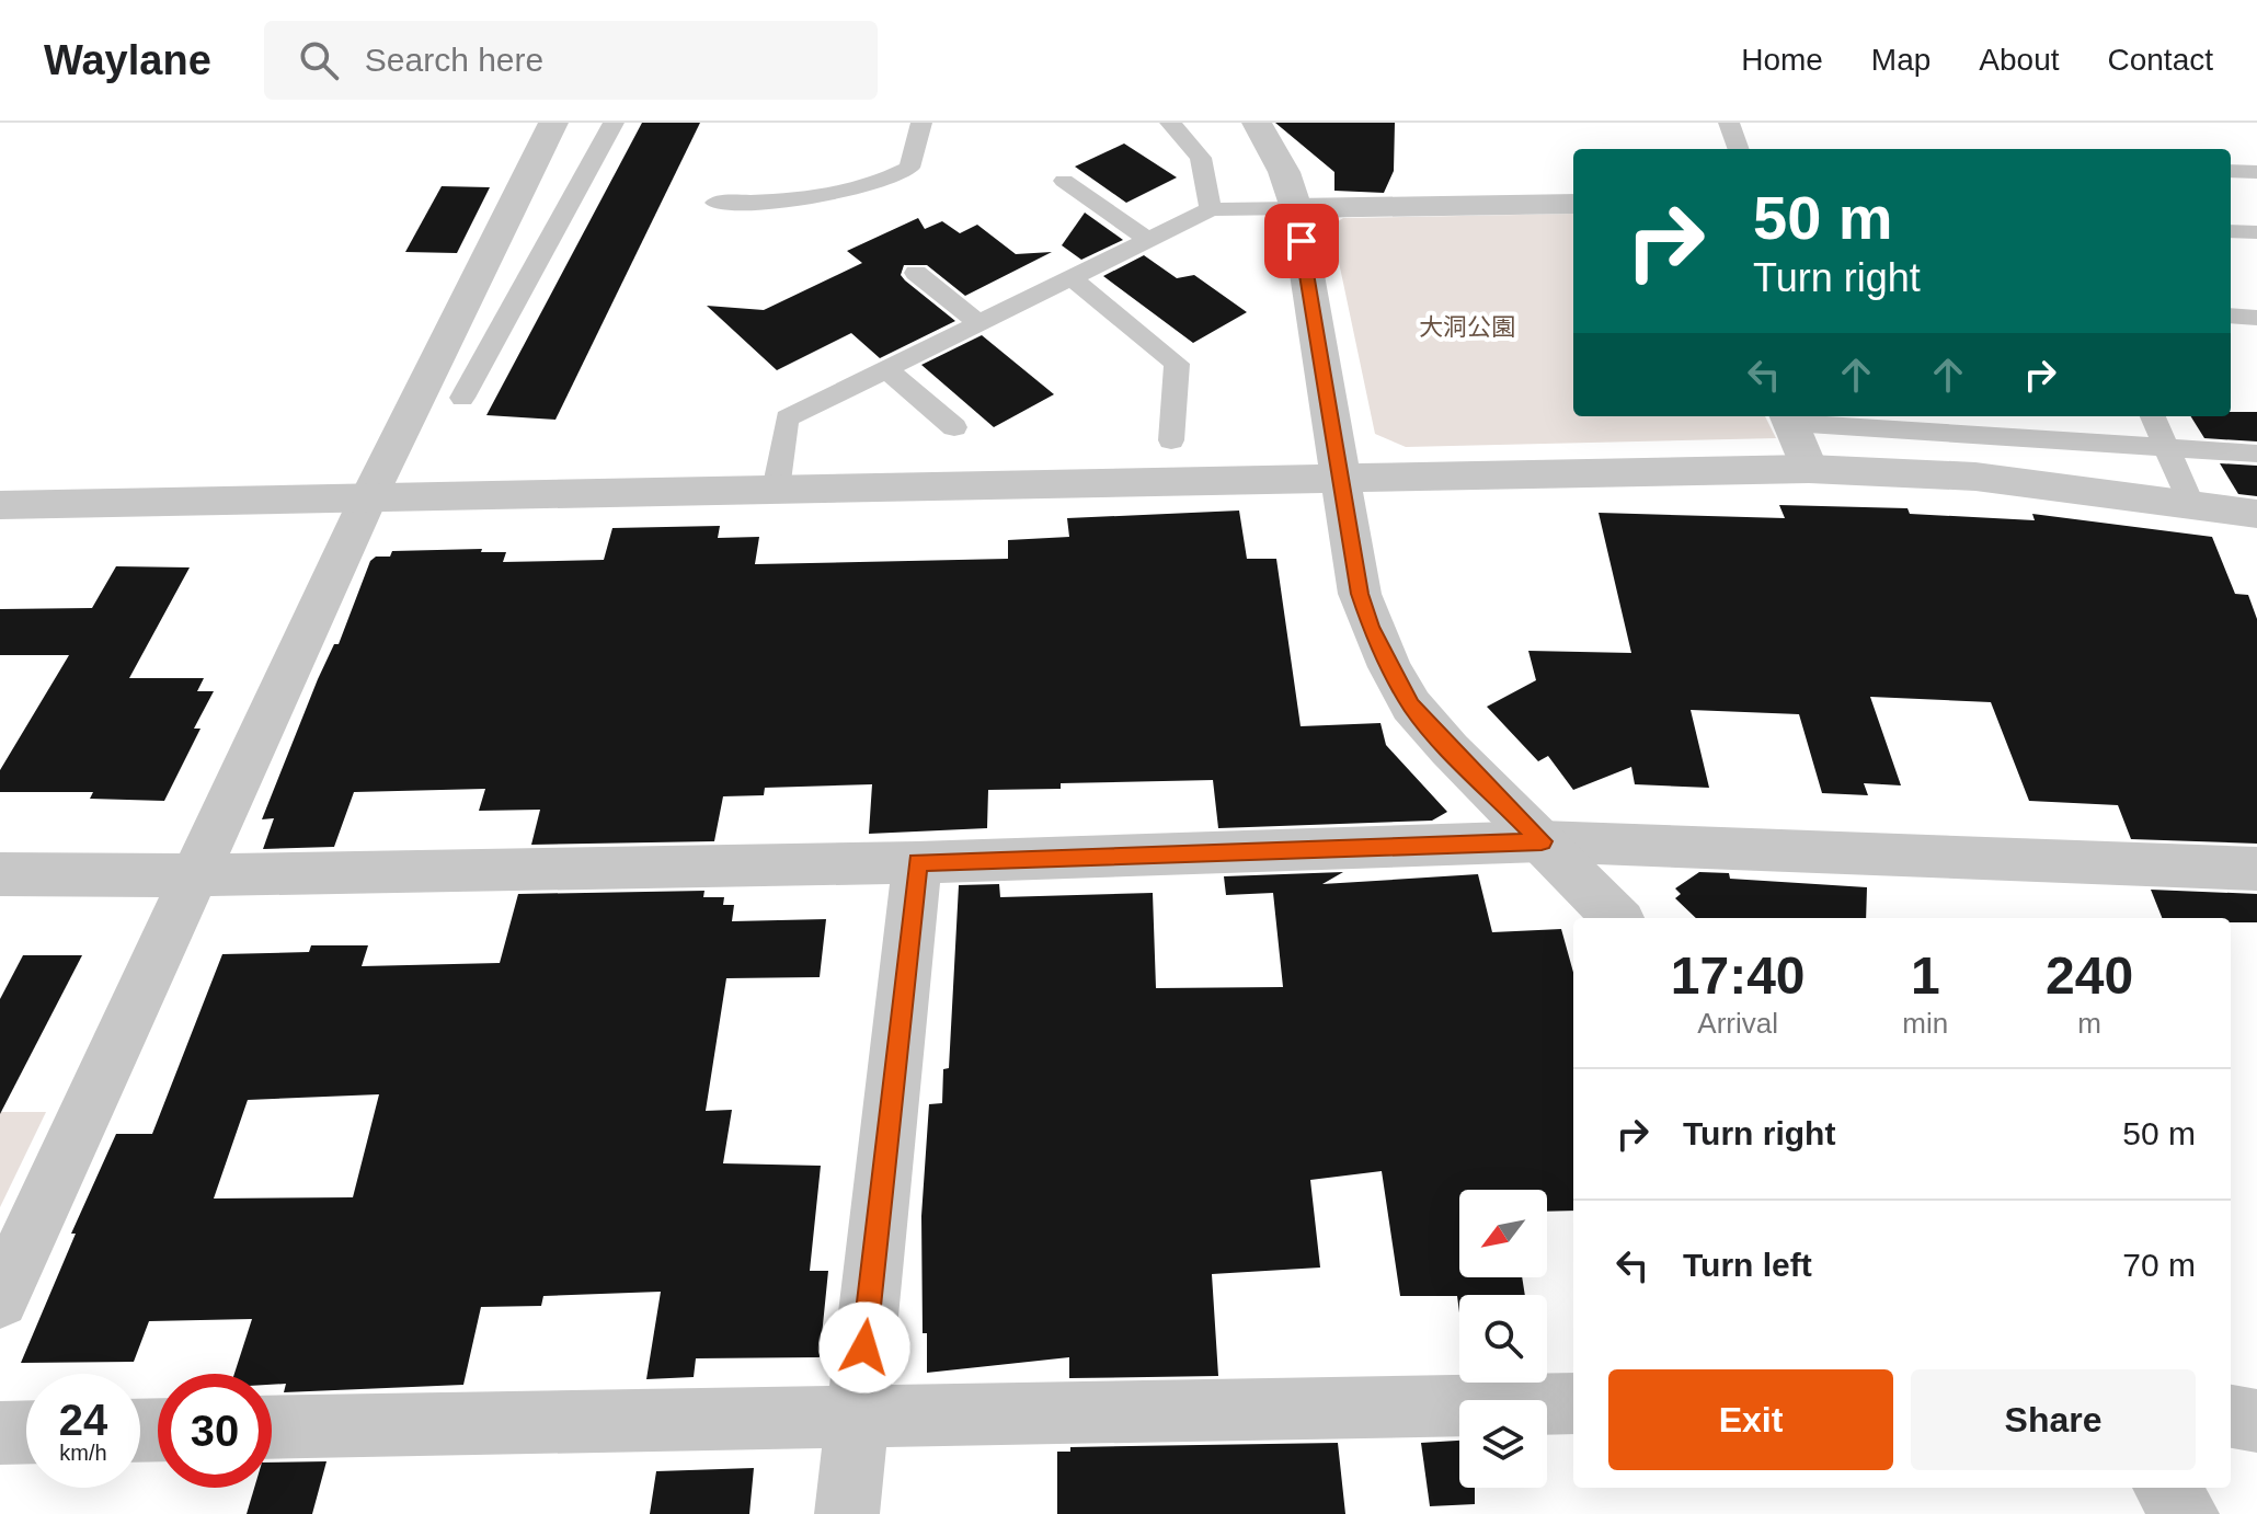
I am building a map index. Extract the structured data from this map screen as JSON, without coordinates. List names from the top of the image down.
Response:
{
  "parks": ["大洞公園"],
  "north": "bottom left",
  "page": {
    "header": "Waylane",
    "search": "Search here",
    "nav": [
      "Home",
      "Map",
      "About",
      "Contact"
    ],
    "turn": ["50 m", "Turn right"],
    "eta": [
      "17:40",
      "Arrival",
      "1",
      "min",
      "240",
      "m"
    ],
    "list": [
      {
        "name": "Turn right",
        "value": "50 m"
      },
      {
        "name": "Turn left",
        "value": "70 m"
      }
    ],
    "buttons": ["Exit", "Share"],
    "speed": "24 km/h",
    "limit": "30"
  }
}
